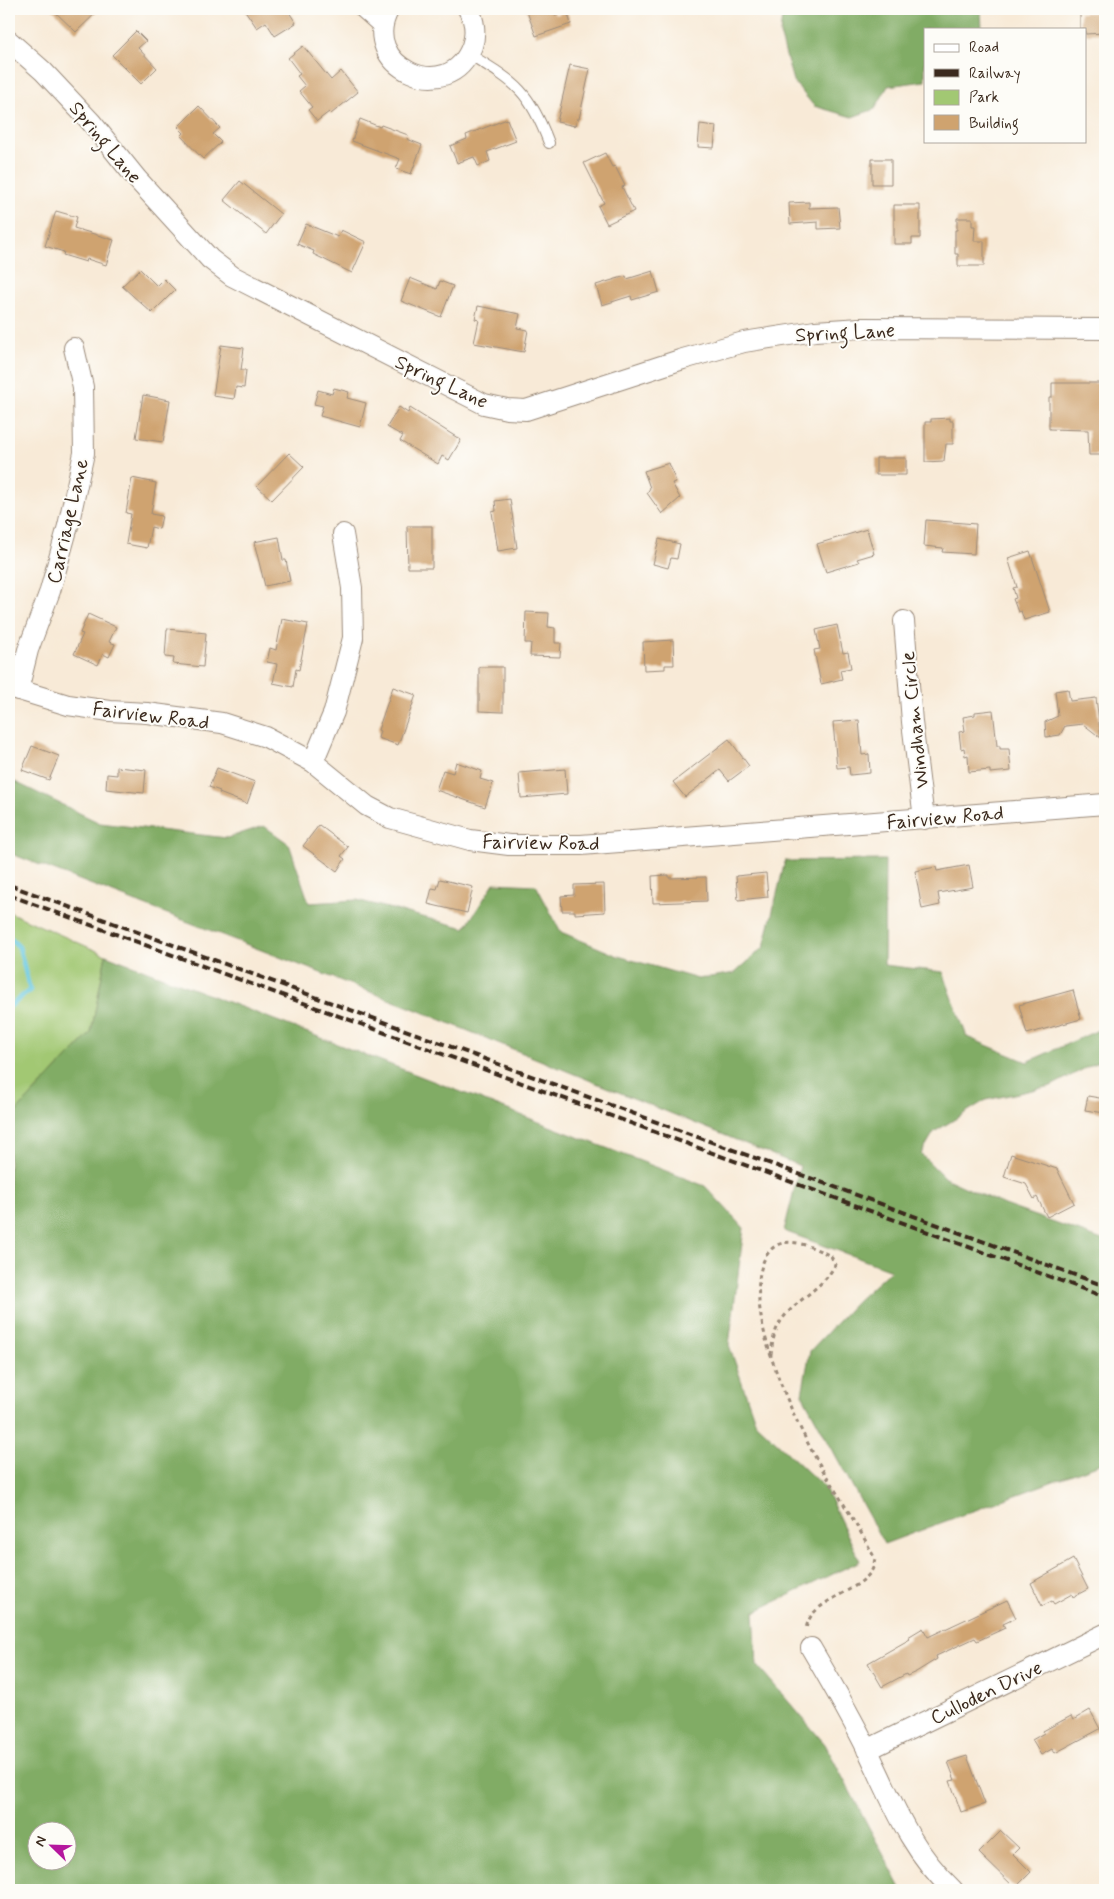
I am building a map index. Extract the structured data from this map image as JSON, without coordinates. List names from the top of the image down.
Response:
{
  "streets": {
    "street": [
      "Spring Lane",
      "Carriage Lane",
      "Fairview Road",
      "Windham Circle",
      "Culloden Drive"
    ]
  },
  "crossings": [
    ["Carriage Lane", "Fairview Road"],
    ["Fairview Road", "Windham Circle"]
  ],
  "legend": [
    "Road",
    "Railway",
    "Park",
    "Building"
  ],
  "north": "top left"
}
